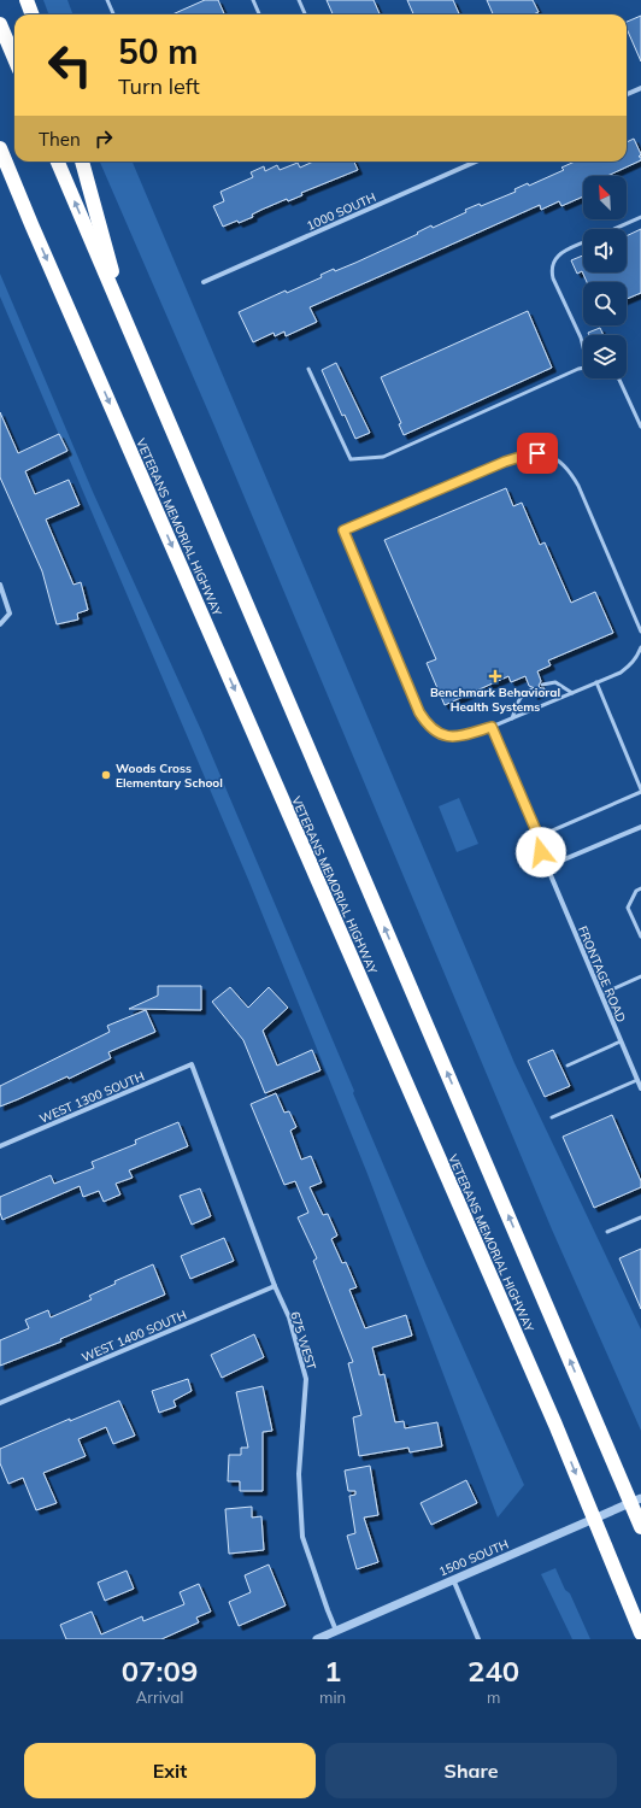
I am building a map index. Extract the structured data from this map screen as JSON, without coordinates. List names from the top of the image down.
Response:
{
  "streets": {
    "highway": ["VETERANS MEMORIAL HIGHWAY"],
    "street": [
      "1000 SOUTH",
      "FRONTAGE ROAD",
      "WEST 1300 SOUTH",
      "WEST 1400 SOUTH",
      "675 WEST",
      "1500 SOUTH"
    ]
  },
  "crossings": [
    ["WEST 1300 SOUTH", "675 WEST"],
    ["WEST 1400 SOUTH", "675 WEST"],
    ["675 WEST", "1500 SOUTH"]
  ],
  "places": {
    "health": ["Benchmark Behavioral Health Systems"],
    "other": ["Woods Cross Elementary School"]
  },
  "north": "top left",
  "page": {
    "turn": ["50 m", "Turn left"],
    "then": "Then",
    "eta": [
      "07:09",
      "Arrival",
      "1",
      "min",
      "240",
      "m"
    ],
    "buttons": ["Exit", "Share"]
  }
}
